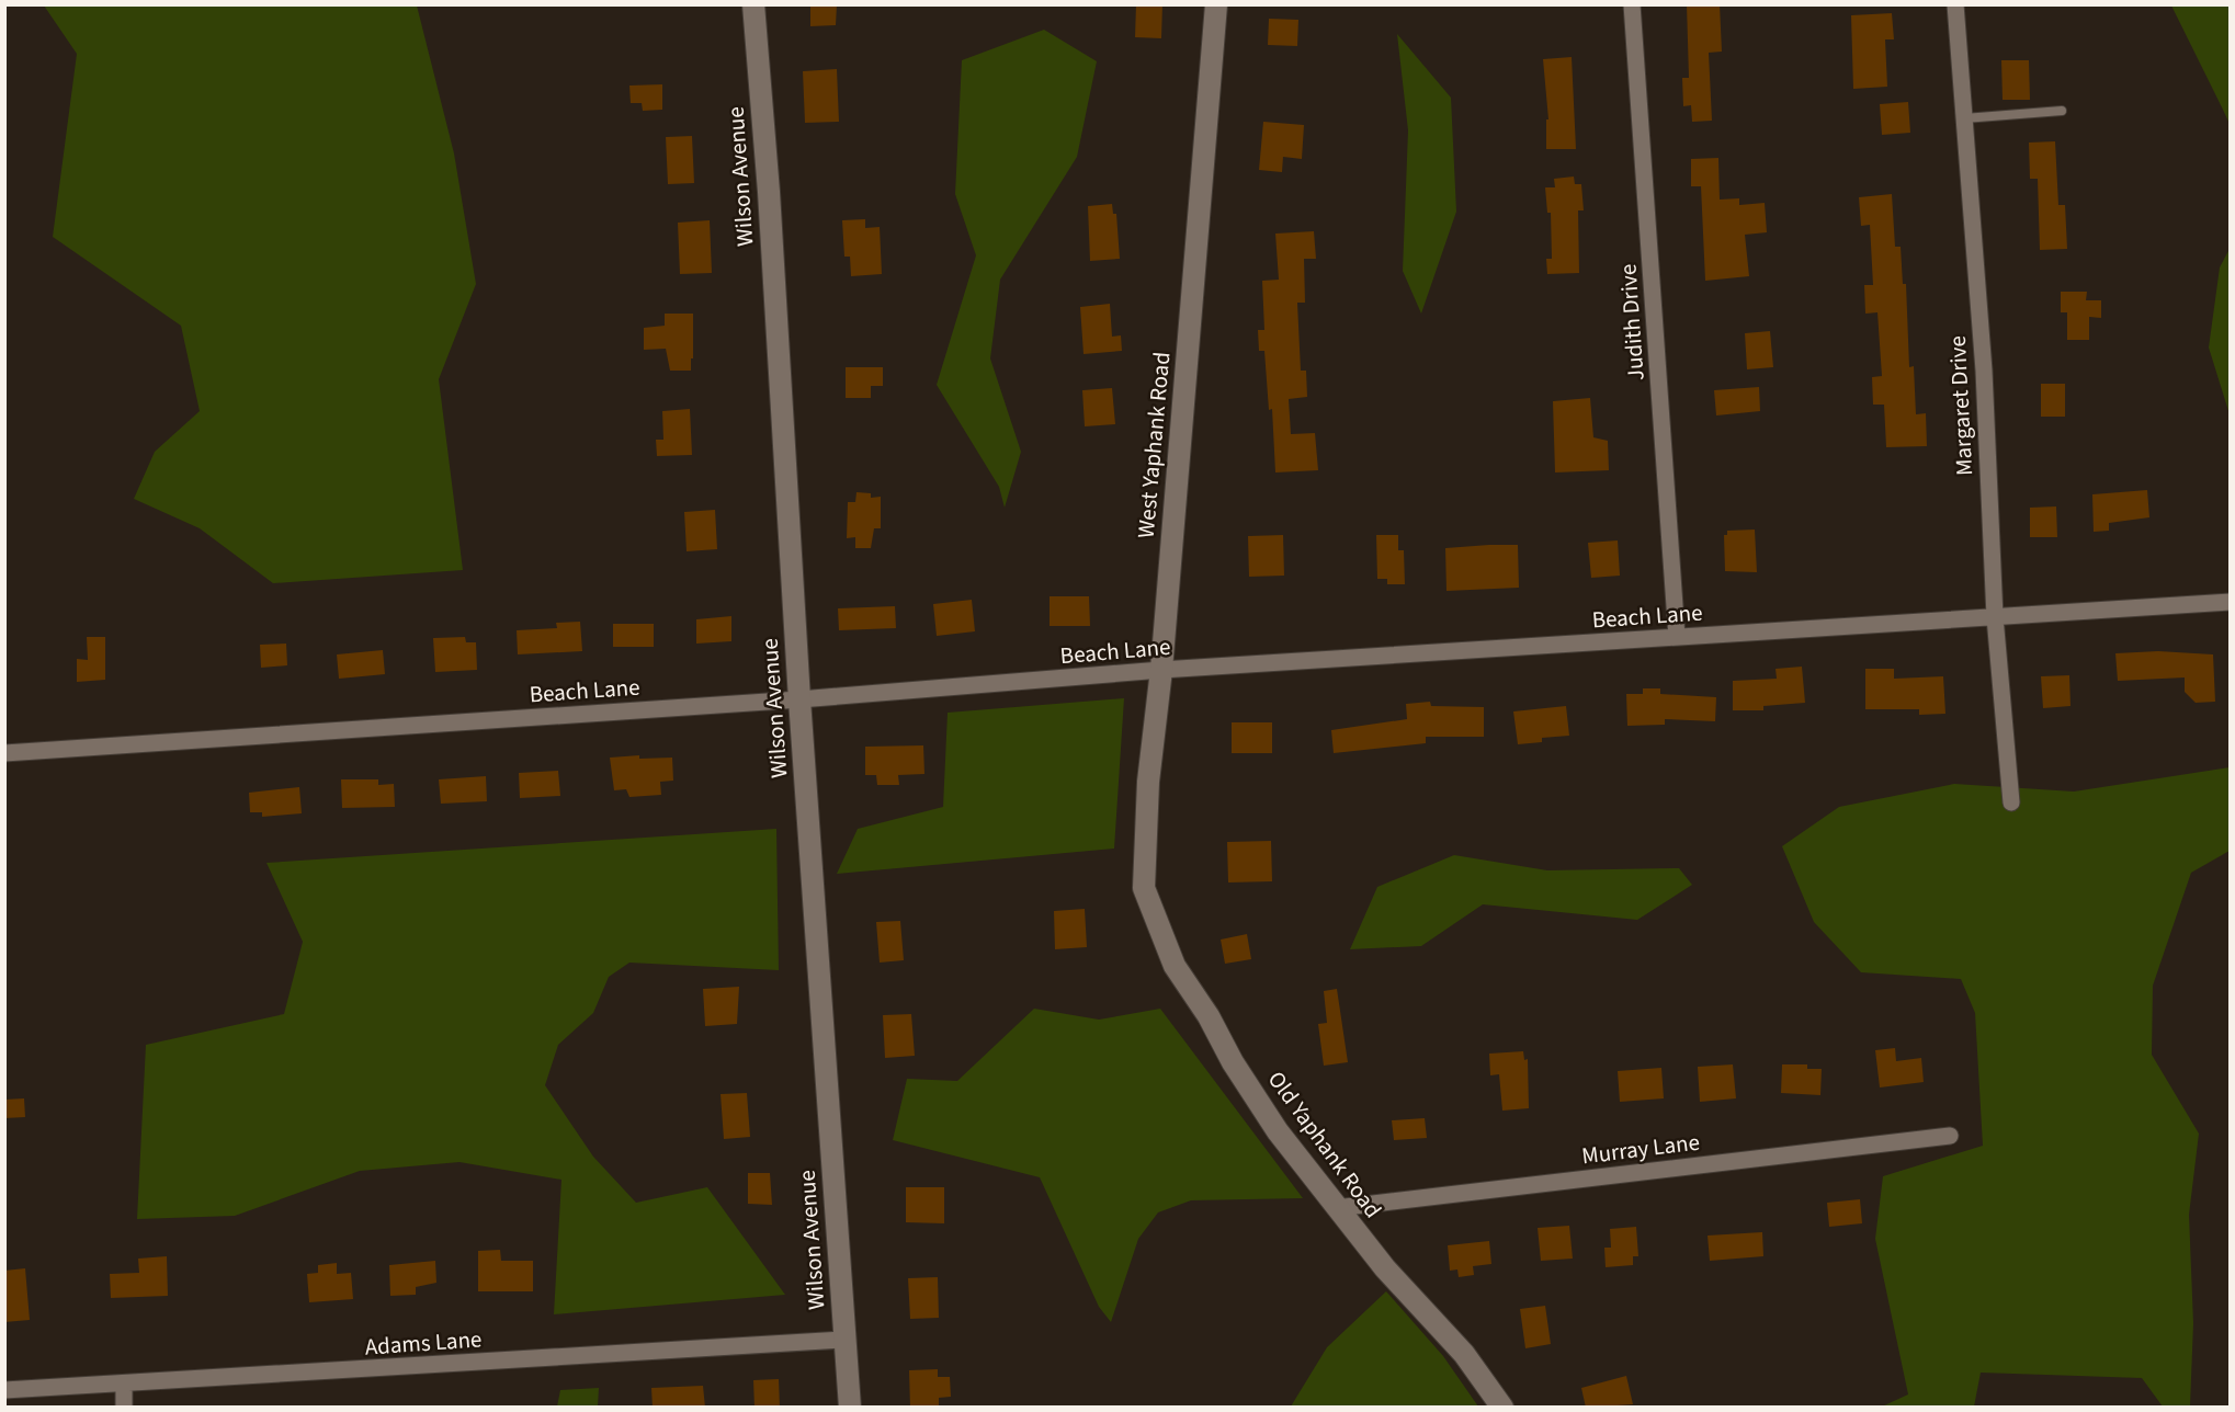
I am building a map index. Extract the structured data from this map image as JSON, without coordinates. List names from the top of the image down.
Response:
{
  "streets": {
    "street": [
      "Wilson Avenue",
      "Judith Drive",
      "Margaret Drive",
      "West Yaphank Road",
      "Beach Lane",
      "Old Yaphank Road",
      "Murray Lane",
      "Adams Lane"
    ]
  },
  "crossings": [
    ["Wilson Avenue", "Beach Lane"],
    ["Wilson Avenue", "Adams Lane"],
    ["Judith Drive", "Beach Lane"],
    ["Margaret Drive", "Beach Lane"],
    ["West Yaphank Road", "Beach Lane"],
    ["West Yaphank Road", "Old Yaphank Road"],
    ["Old Yaphank Road", "Murray Lane"]
  ]
}
